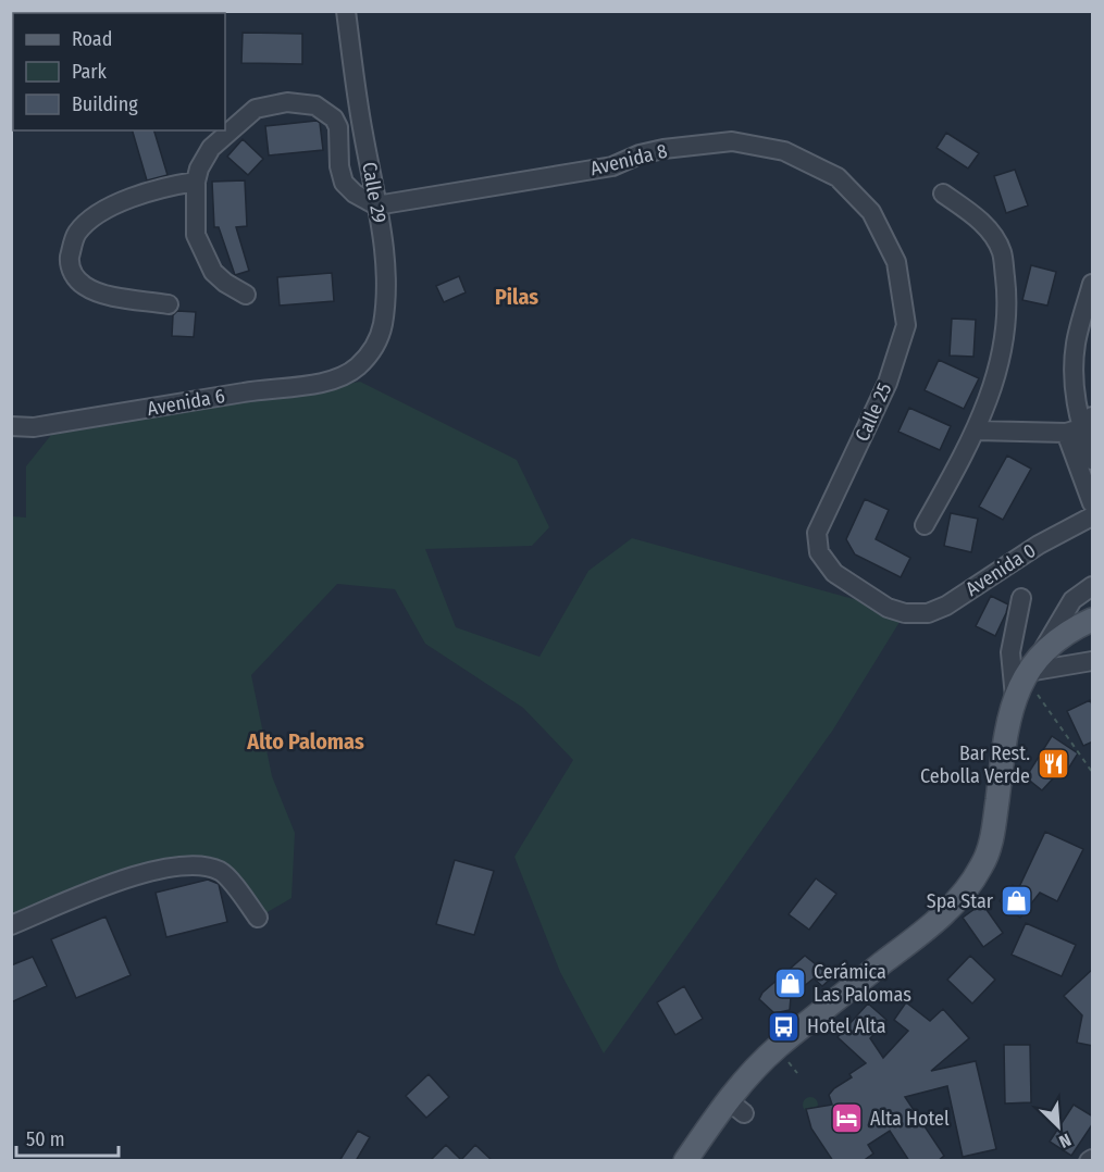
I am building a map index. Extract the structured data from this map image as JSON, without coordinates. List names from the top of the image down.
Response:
{
  "streets": {
    "street": [
      "Avenida 8",
      "Calle 29",
      "Avenida 6",
      "Calle 25",
      "Avenida 0"
    ]
  },
  "crossings": [
    ["Avenida 8", "Calle 29"],
    ["Avenida 8", "Calle 25"],
    ["Calle 29", "Avenida 6"],
    ["Calle 25", "Avenida 0"]
  ],
  "districts": ["Pilas", "Alto Palomas"],
  "places": {
    "restaurant": ["Bar Rest. Cebolla Verde"],
    "shop": ["Spa Star", "Cerámica Las Palomas"],
    "bus stop": ["Hotel Alta"],
    "hotel": ["Alta Hotel"]
  },
  "legend": ["Road", "Park", "Building"],
  "scale_bar": "50 m",
  "north": "bottom right"
}
